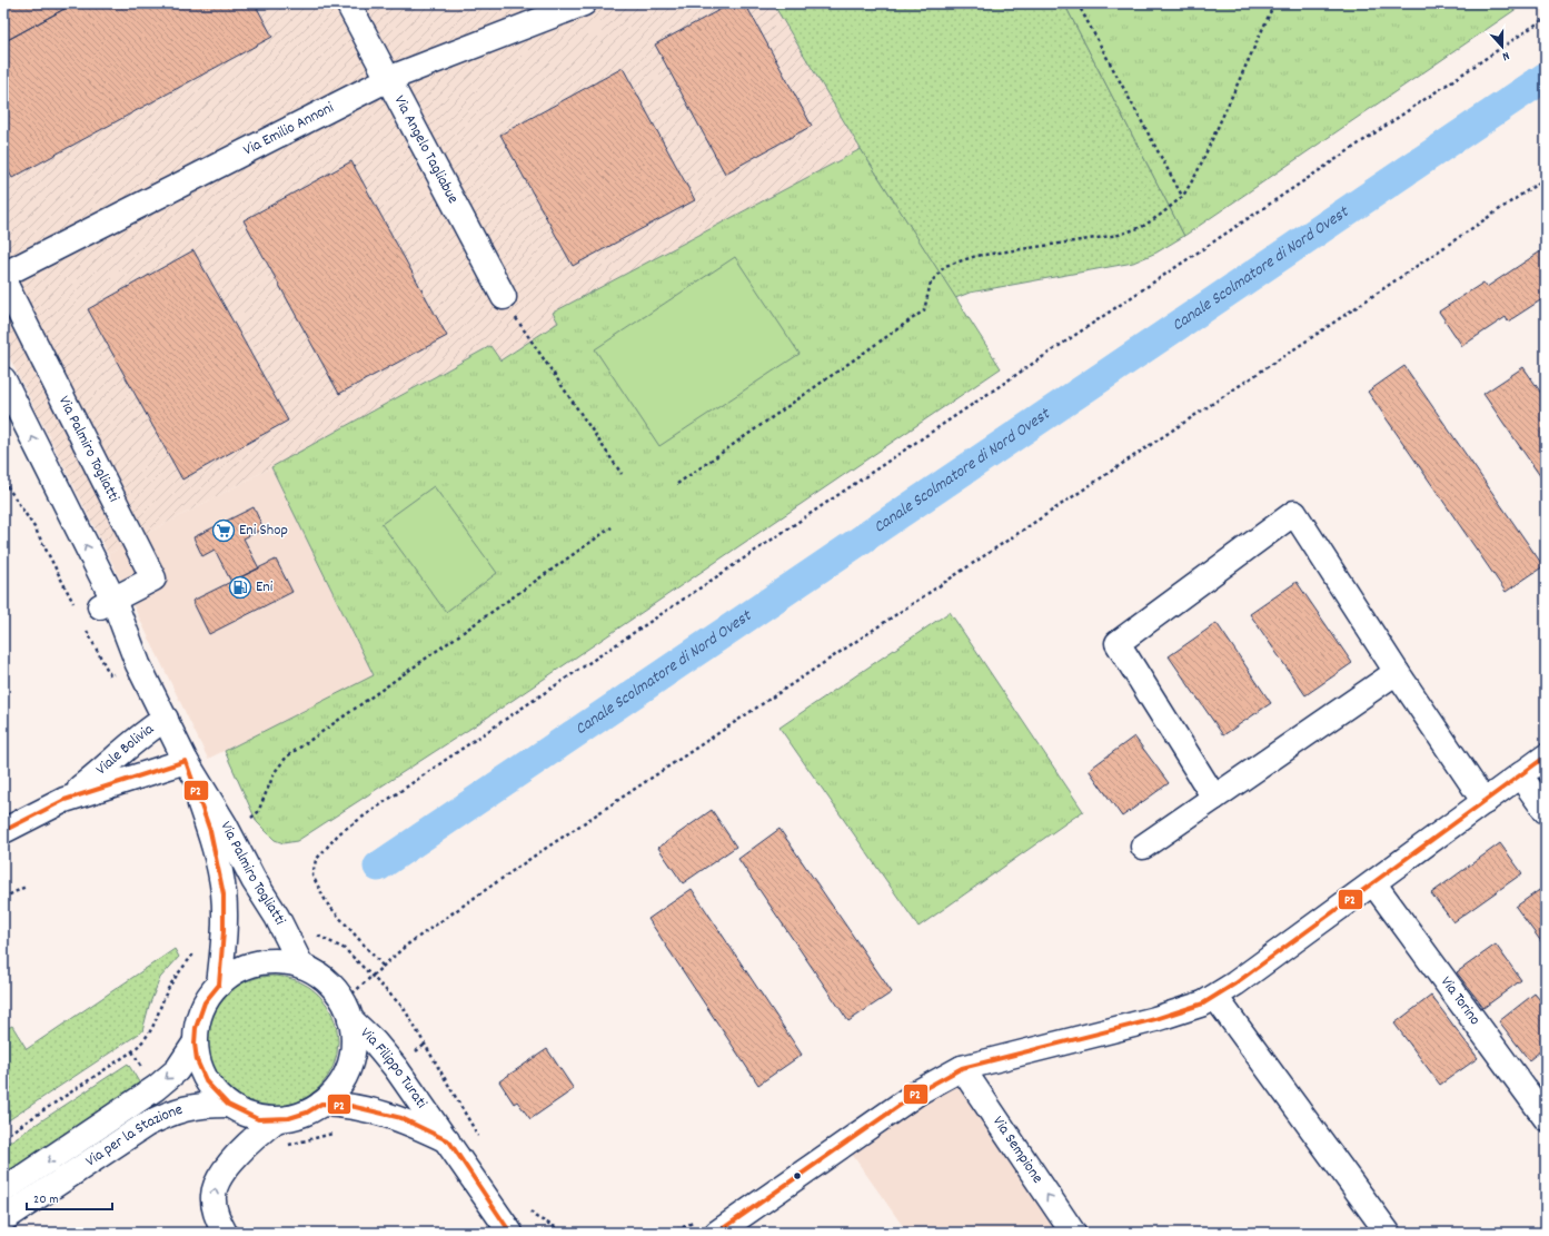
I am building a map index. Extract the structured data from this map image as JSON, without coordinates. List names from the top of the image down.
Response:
{
  "streets": {
    "street": [
      "Via Emilio Annoni",
      "Via Angelo Tagliabue",
      "Via Palmiro Togliatti",
      "Viale Bolivia",
      "Via Torino",
      "Via Filippo Turati",
      "Via per la Stazione",
      "Via Sempione"
    ]
  },
  "crossings": [
    ["Via Emilio Annoni", "Via Angelo Tagliabue"],
    ["Via Palmiro Togliatti", "Viale Bolivia"],
    ["Via Palmiro Togliatti", "Via Filippo Turati"],
    ["Via Palmiro Togliatti", "Via per la Stazione"],
    ["Via Filippo Turati", "Via per la Stazione"]
  ],
  "one_way": ["Via Sempione"],
  "water": ["Canale Scolmatore di Nord Ovest"],
  "places": {
    "supermarket": ["Eni Shop"],
    "fuel station": ["Eni"]
  },
  "lines": ["transit line P2"],
  "scale_bar": "20 m",
  "north": "bottom"
}
